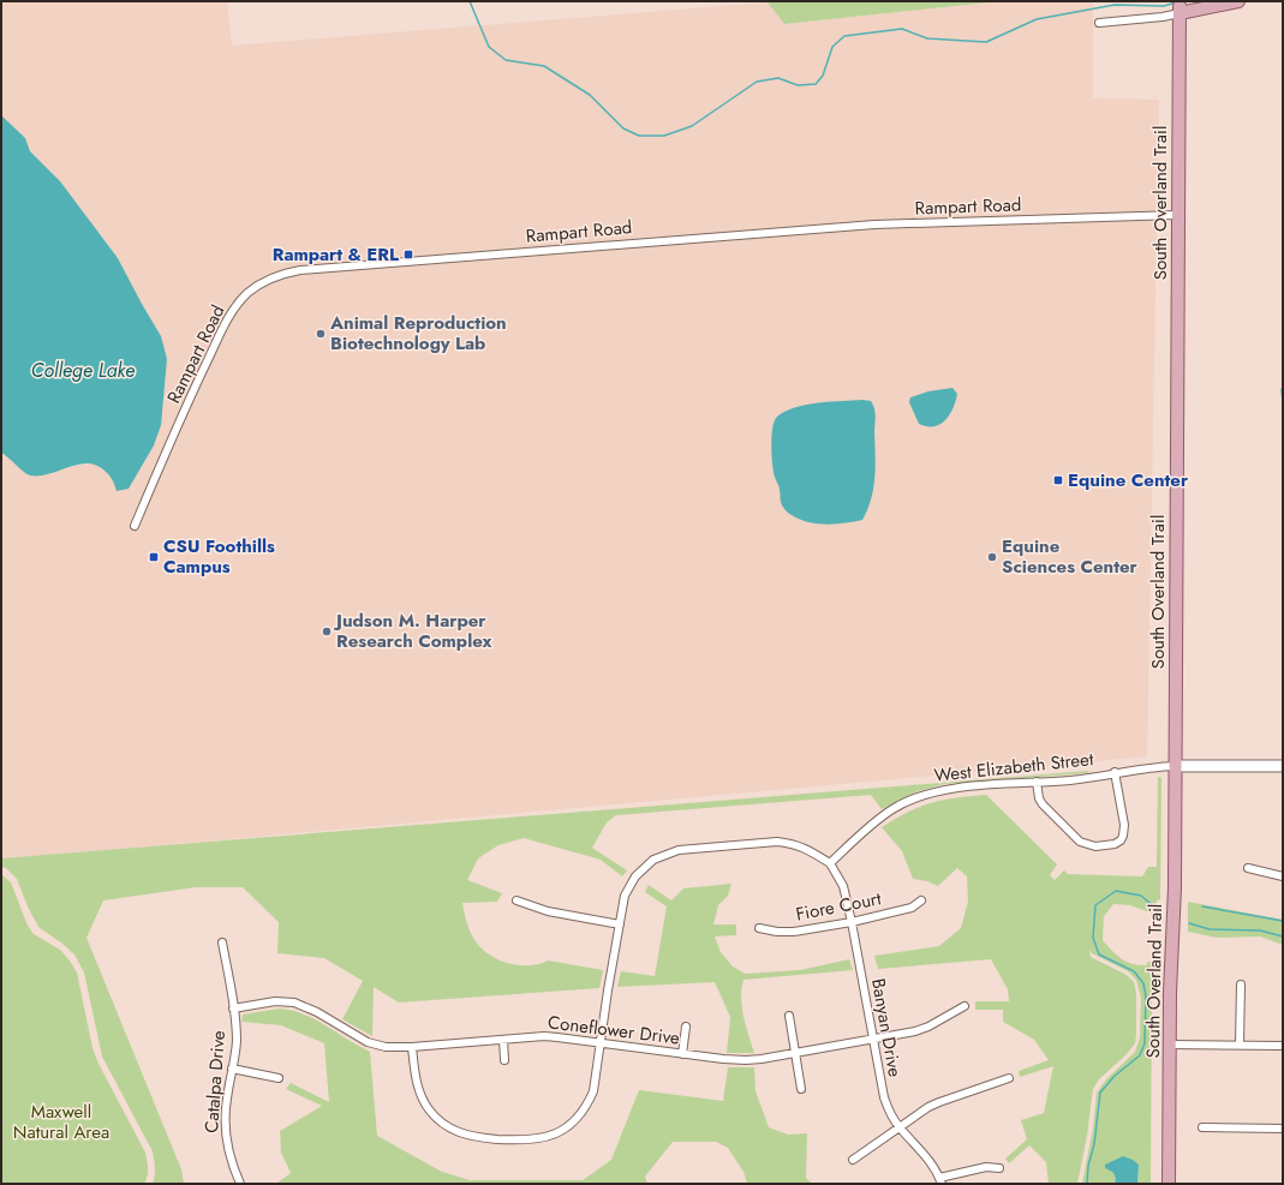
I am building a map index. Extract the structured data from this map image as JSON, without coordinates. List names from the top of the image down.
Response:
{
  "streets": {
    "main road": ["South Overland Trail", "West Elizabeth Street"],
    "street": [
      "Rampart Road",
      "Fiore Court",
      "Banyan Drive",
      "Coneflower Drive",
      "Catalpa Drive"
    ]
  },
  "crossings": [
    ["South Overland Trail", "Rampart Road"],
    ["South Overland Trail", "West Elizabeth Street"],
    ["West Elizabeth Street", "Banyan Drive"],
    ["Fiore Court", "Banyan Drive"],
    ["Banyan Drive", "Coneflower Drive"],
    ["Coneflower Drive", "Catalpa Drive"]
  ],
  "water": ["College Lake"],
  "parks": ["Maxwell Natural Area"],
  "places": {
    "transit": ["Rampart & ERL", "Equine Center", "CSU Foothills Campus"],
    "other": ["Animal Reproduction Biotechnology Lab", "Equine Sciences Center", "Judson M. Harper Research Complex"]
  }
}
